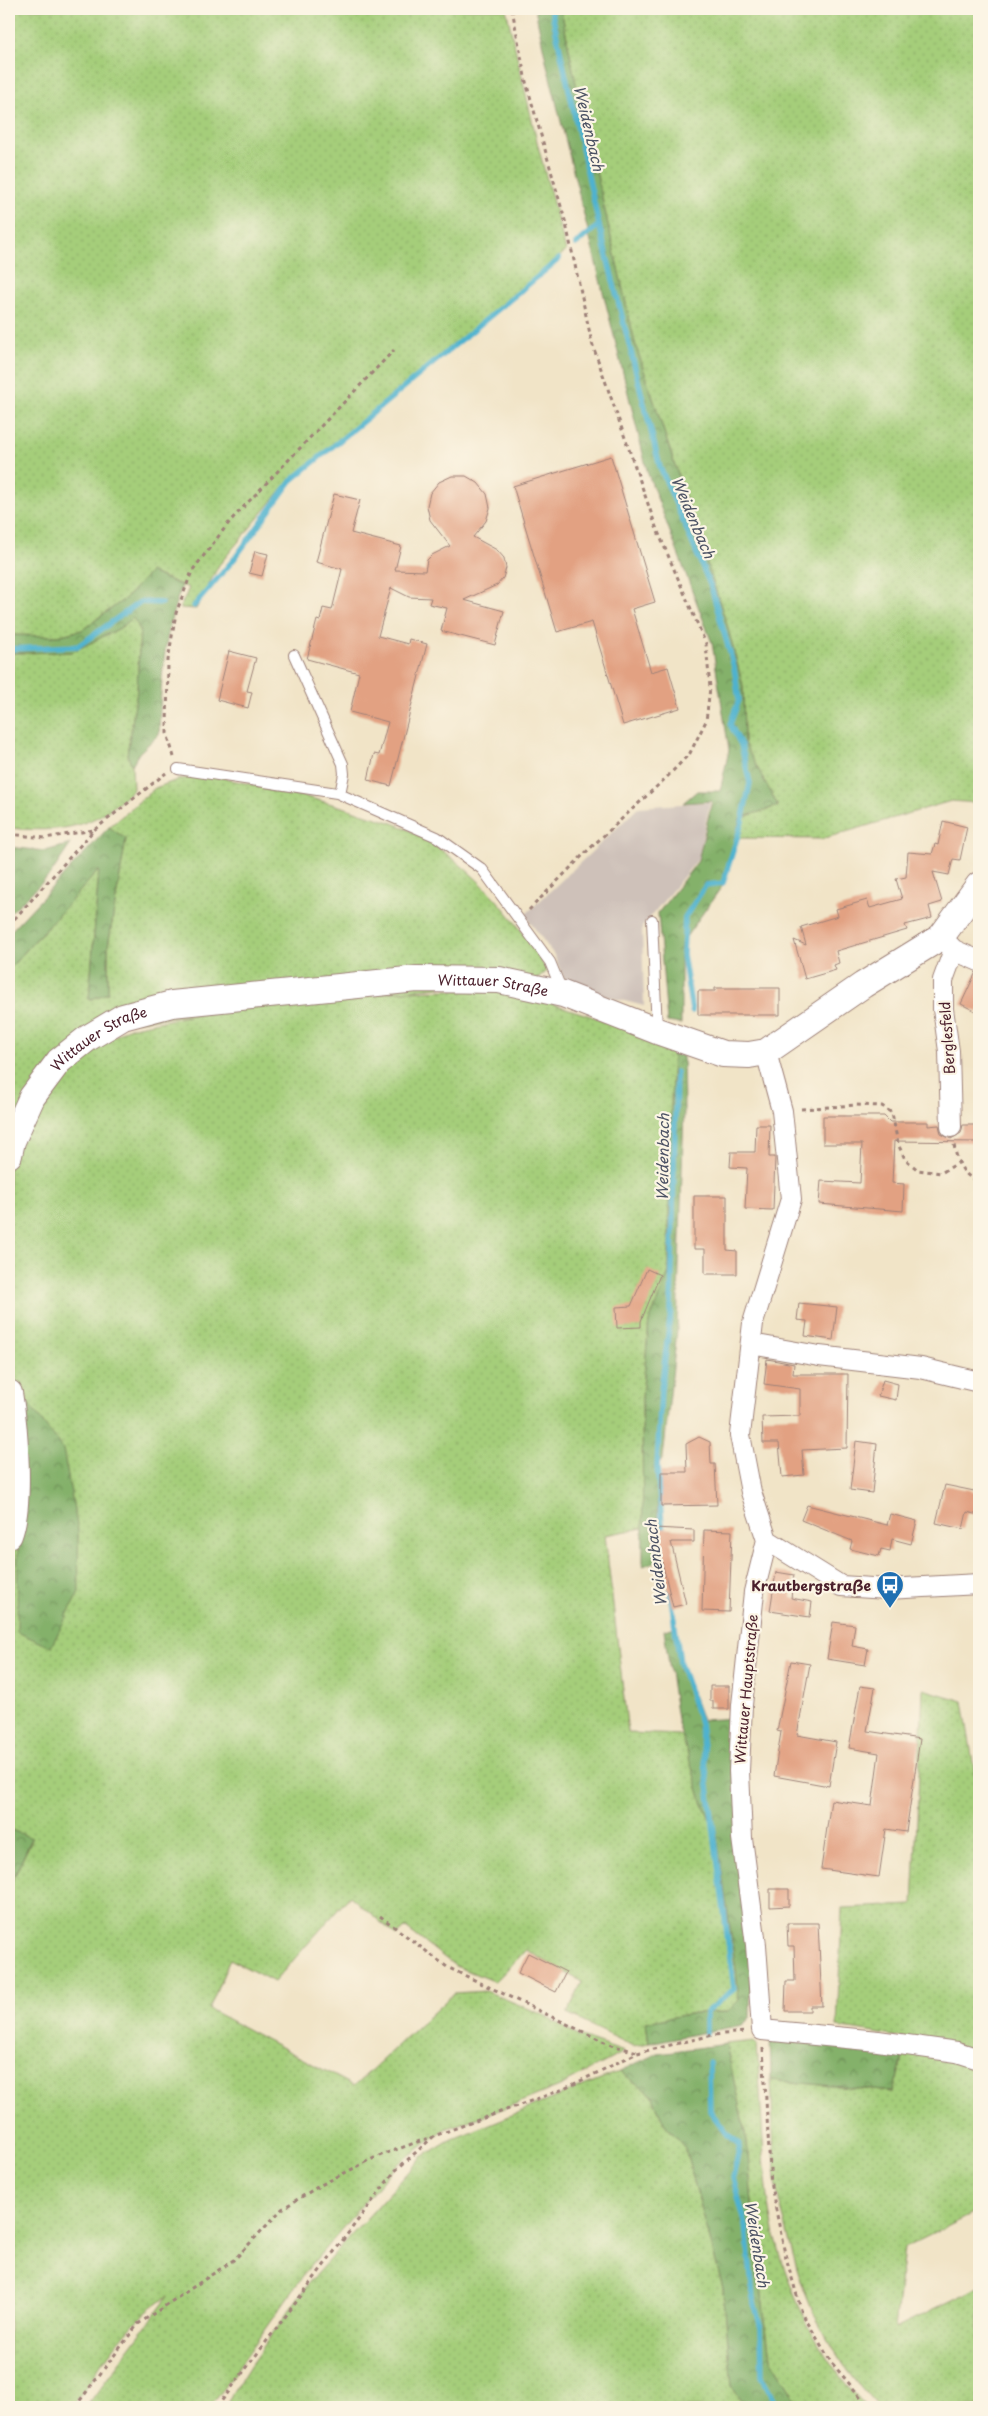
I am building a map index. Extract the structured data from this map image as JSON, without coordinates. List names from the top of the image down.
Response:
{
  "streets": {
    "street": ["Wittauer Straße", "Berglesfeld", "Wittauer Hauptstraße"]
  },
  "water": ["Weidenbach"],
  "places": {
    "bus stop": ["Krautbergstraße"]
  }
}
